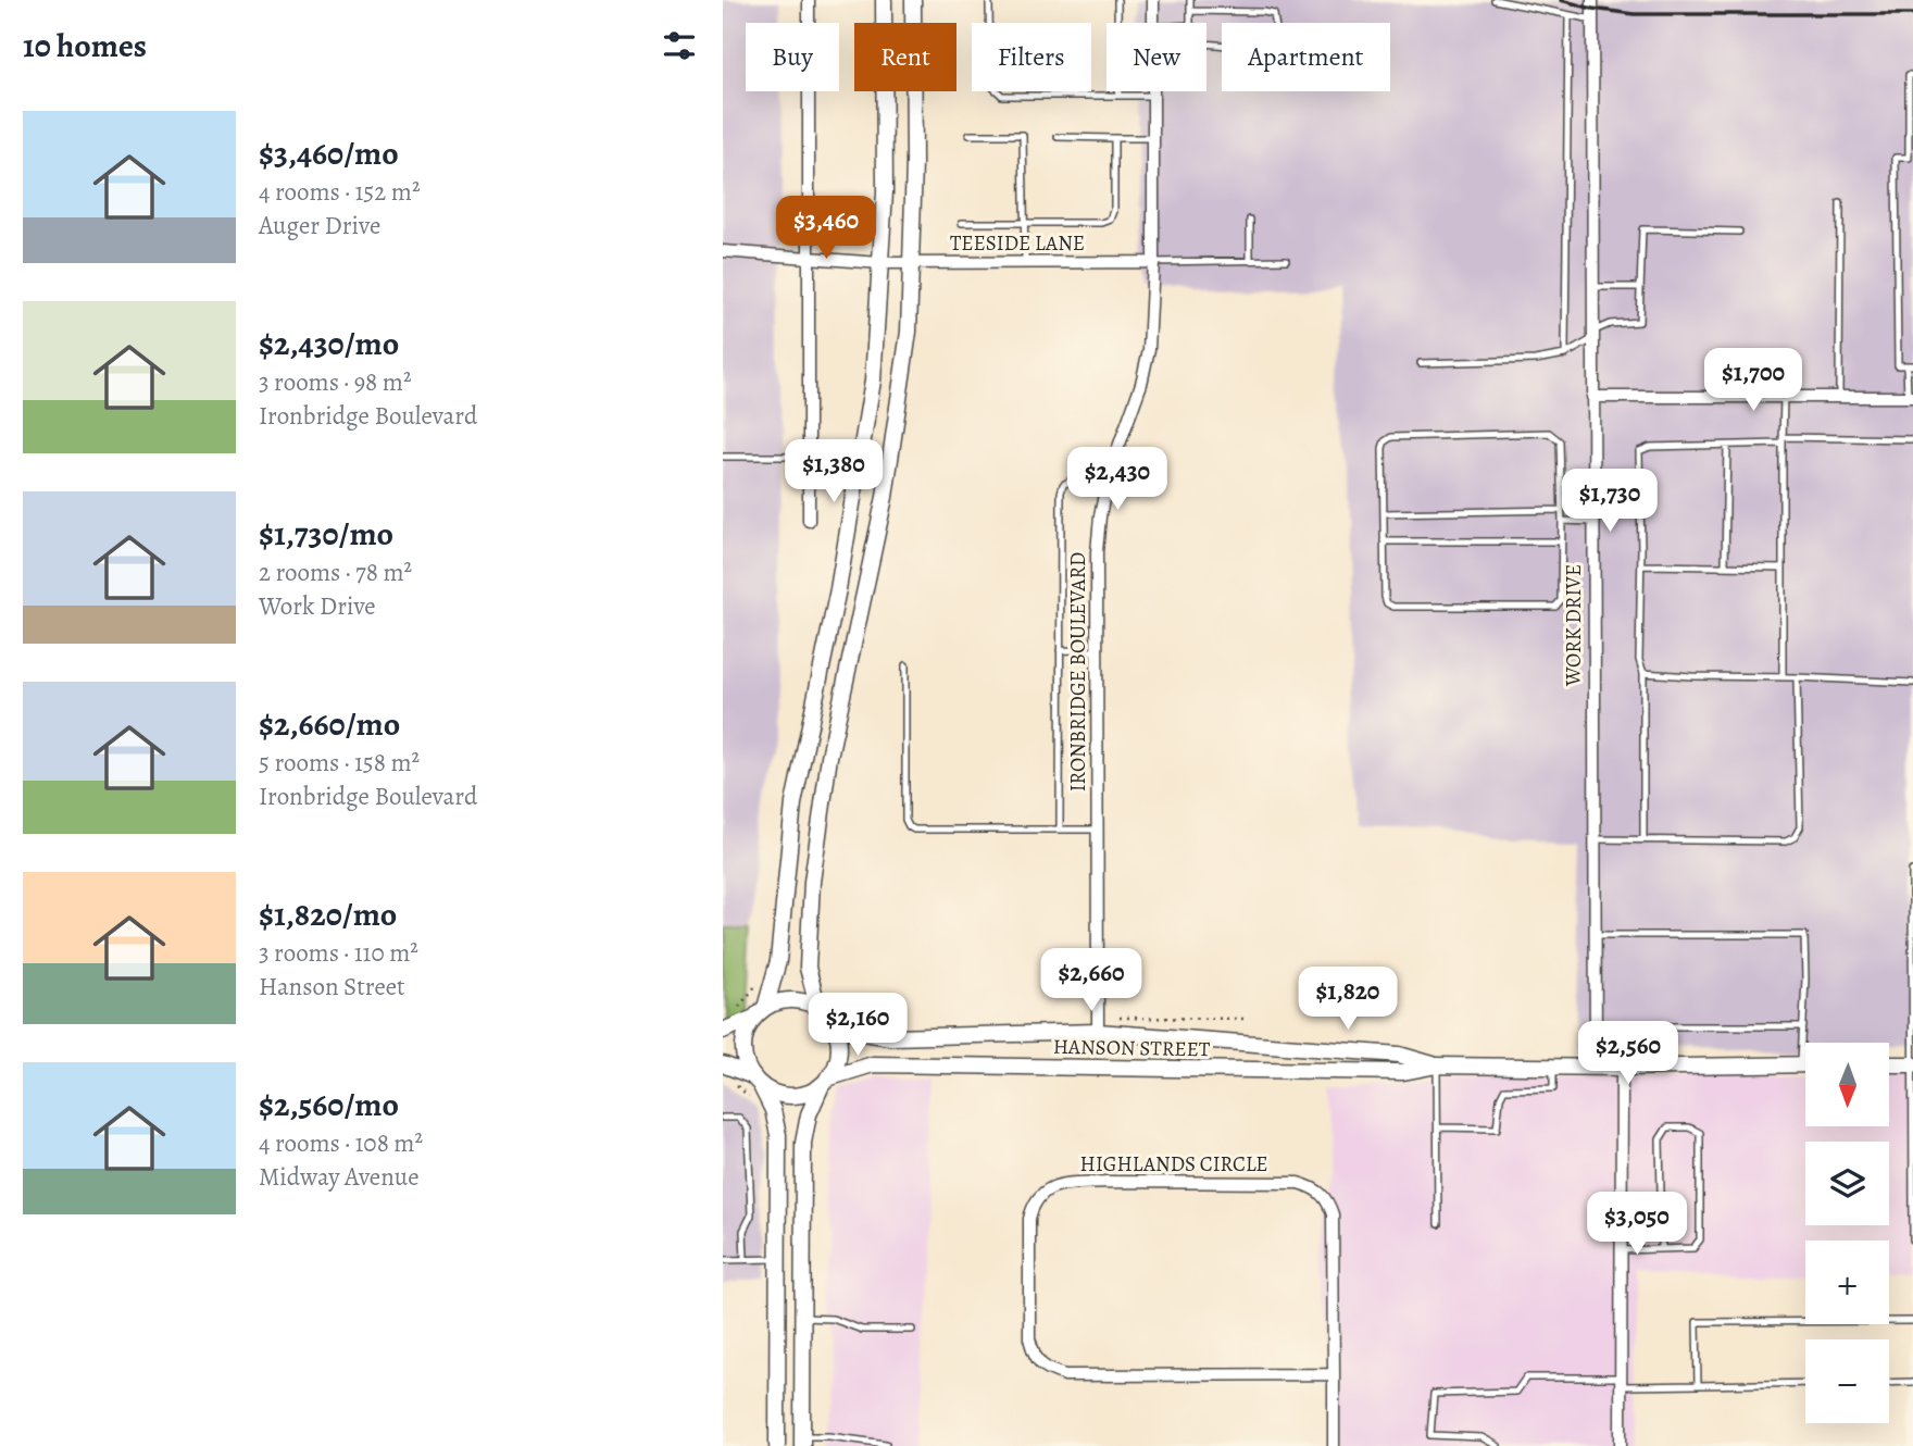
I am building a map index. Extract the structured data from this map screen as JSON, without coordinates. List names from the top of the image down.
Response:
{
  "streets": {
    "street": [
      "TEESIDE LANE",
      "WORK DRIVE",
      "IRONBRIDGE BOULEVARD",
      "HANSON STREET",
      "HIGHLANDS CIRCLE"
    ]
  },
  "crossings": [
    ["TEESIDE LANE", "IRONBRIDGE BOULEVARD"],
    ["WORK DRIVE", "HANSON STREET"],
    ["IRONBRIDGE BOULEVARD", "HANSON STREET"]
  ],
  "north": "bottom",
  "page": {
    "heading": "10 homes",
    "chip": [
      "Buy",
      "Rent",
      "Filters",
      "New",
      "Apartment"
    ],
    "list": [
      {
        "name": "$3,460/mo",
        "note": "4 rooms · 152 m² · Auger Drive"
      },
      {
        "name": "$2,430/mo",
        "note": "3 rooms · 98 m² · Ironbridge Boulevard"
      },
      {
        "name": "$1,730/mo",
        "note": "2 rooms · 78 m² · Work Drive"
      },
      {
        "name": "$2,660/mo",
        "note": "5 rooms · 158 m² · Ironbridge Boulevard"
      },
      {
        "name": "$1,820/mo",
        "note": "3 rooms · 110 m² · Hanson Street"
      },
      {
        "name": "$2,560/mo",
        "note": "4 rooms · 108 m² · Midway Avenue"
      }
    ],
    "price": [
      "$3,460",
      "$1,700",
      "$1,380",
      "$2,430",
      "$1,730",
      "$2,660",
      "$1,820",
      "$2,160",
      "$2,560",
      "$3,050"
    ],
    "map_buttons": ["+", "−"]
  }
}
